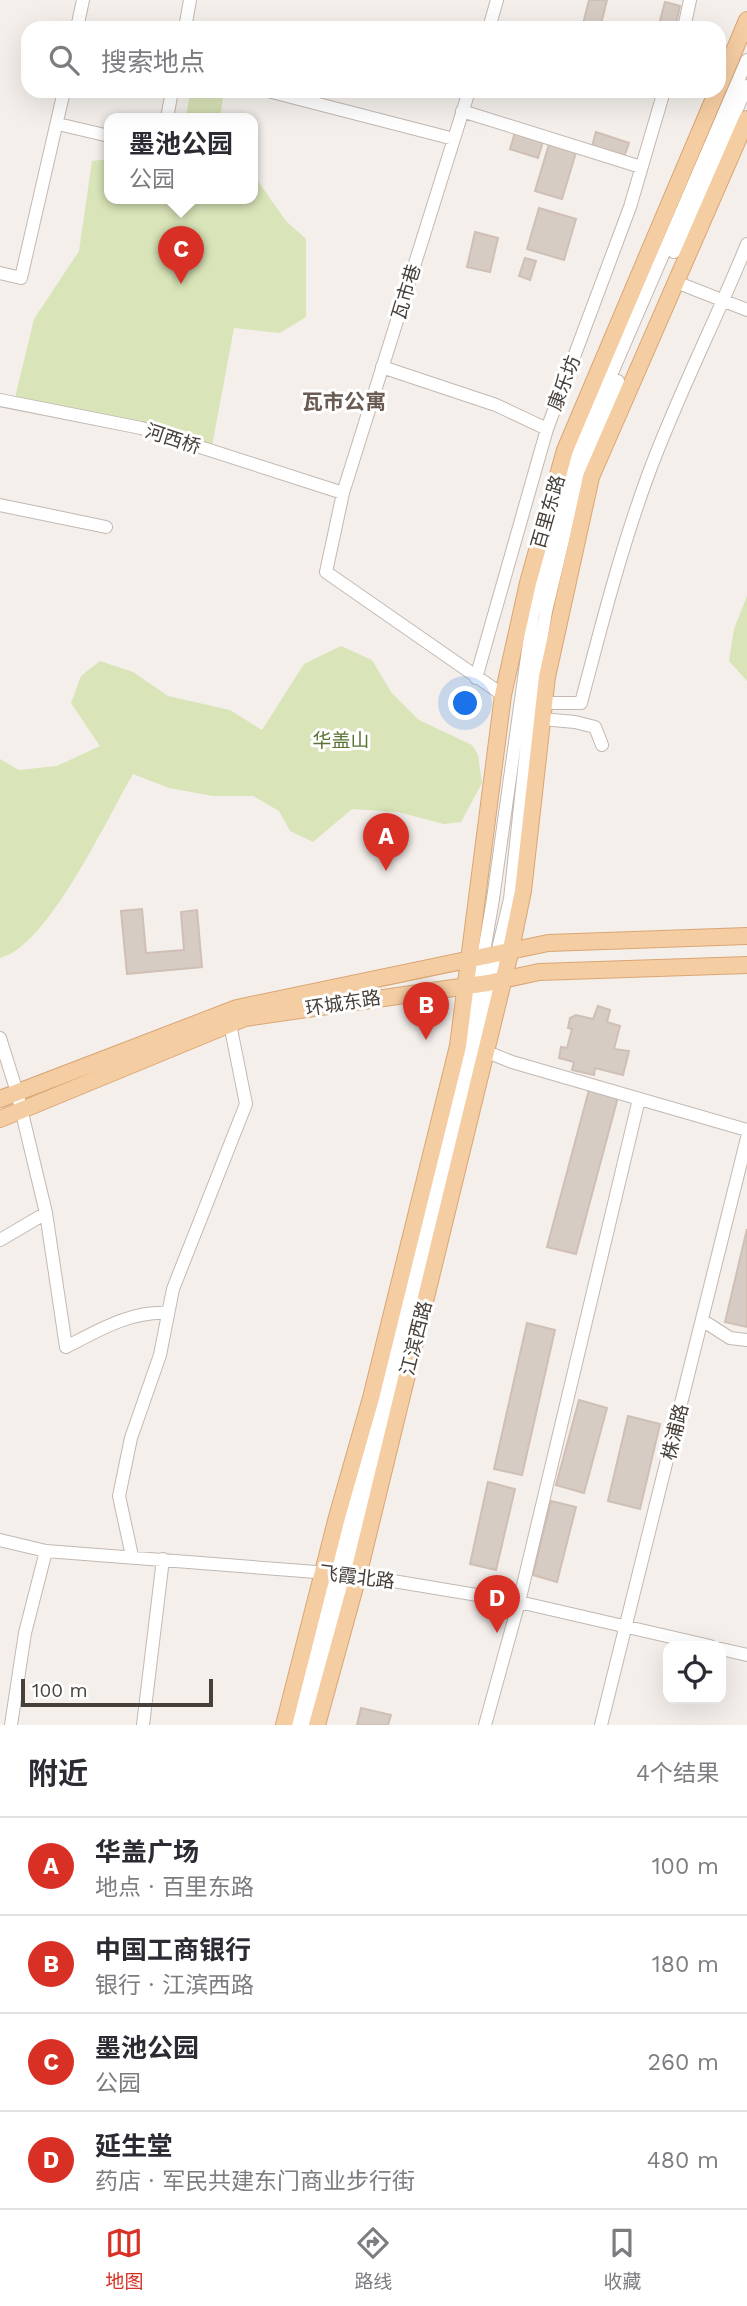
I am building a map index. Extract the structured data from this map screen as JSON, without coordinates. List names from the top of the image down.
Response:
{
  "streets": {
    "main road": ["百里东路", "环城东路", "江滨西路"],
    "street": [
      "瓦市巷",
      "康乐坊",
      "河西桥",
      "株浦路",
      "飞霞北路"
    ]
  },
  "crossings": [
    ["瓦市巷", "康乐坊"],
    ["瓦市巷", "河西桥"],
    ["百里东路", "环城东路"],
    ["百里东路", "江滨西路"],
    ["环城东路", "江滨西路"],
    ["江滨西路", "飞霞北路"],
    ["株浦路", "飞霞北路"]
  ],
  "districts": ["瓦市公寓"],
  "parks": ["华盖山"],
  "scale_bar": "100 m",
  "page": {
    "search": "搜索地点",
    "popup": ["墨池公园", "公园"],
    "pins": [
      "C",
      "A",
      "B",
      "D"
    ],
    "scale": "100 m",
    "heading": ["附近", "4个结果"],
    "list": [
      {
        "mark": "A",
        "name": "华盖广场",
        "note": "地点 · 百里东路",
        "value": "100 m"
      },
      {
        "mark": "B",
        "name": "中国工商银行",
        "note": "银行 · 江滨西路",
        "value": "180 m"
      },
      {
        "mark": "C",
        "name": "墨池公园",
        "note": "公园",
        "value": "260 m"
      },
      {
        "mark": "D",
        "name": "延生堂",
        "note": "药店 · 军民共建东门商业步行街",
        "value": "480 m"
      }
    ],
    "nav": ["地图", "路线", "收藏"]
  }
}
